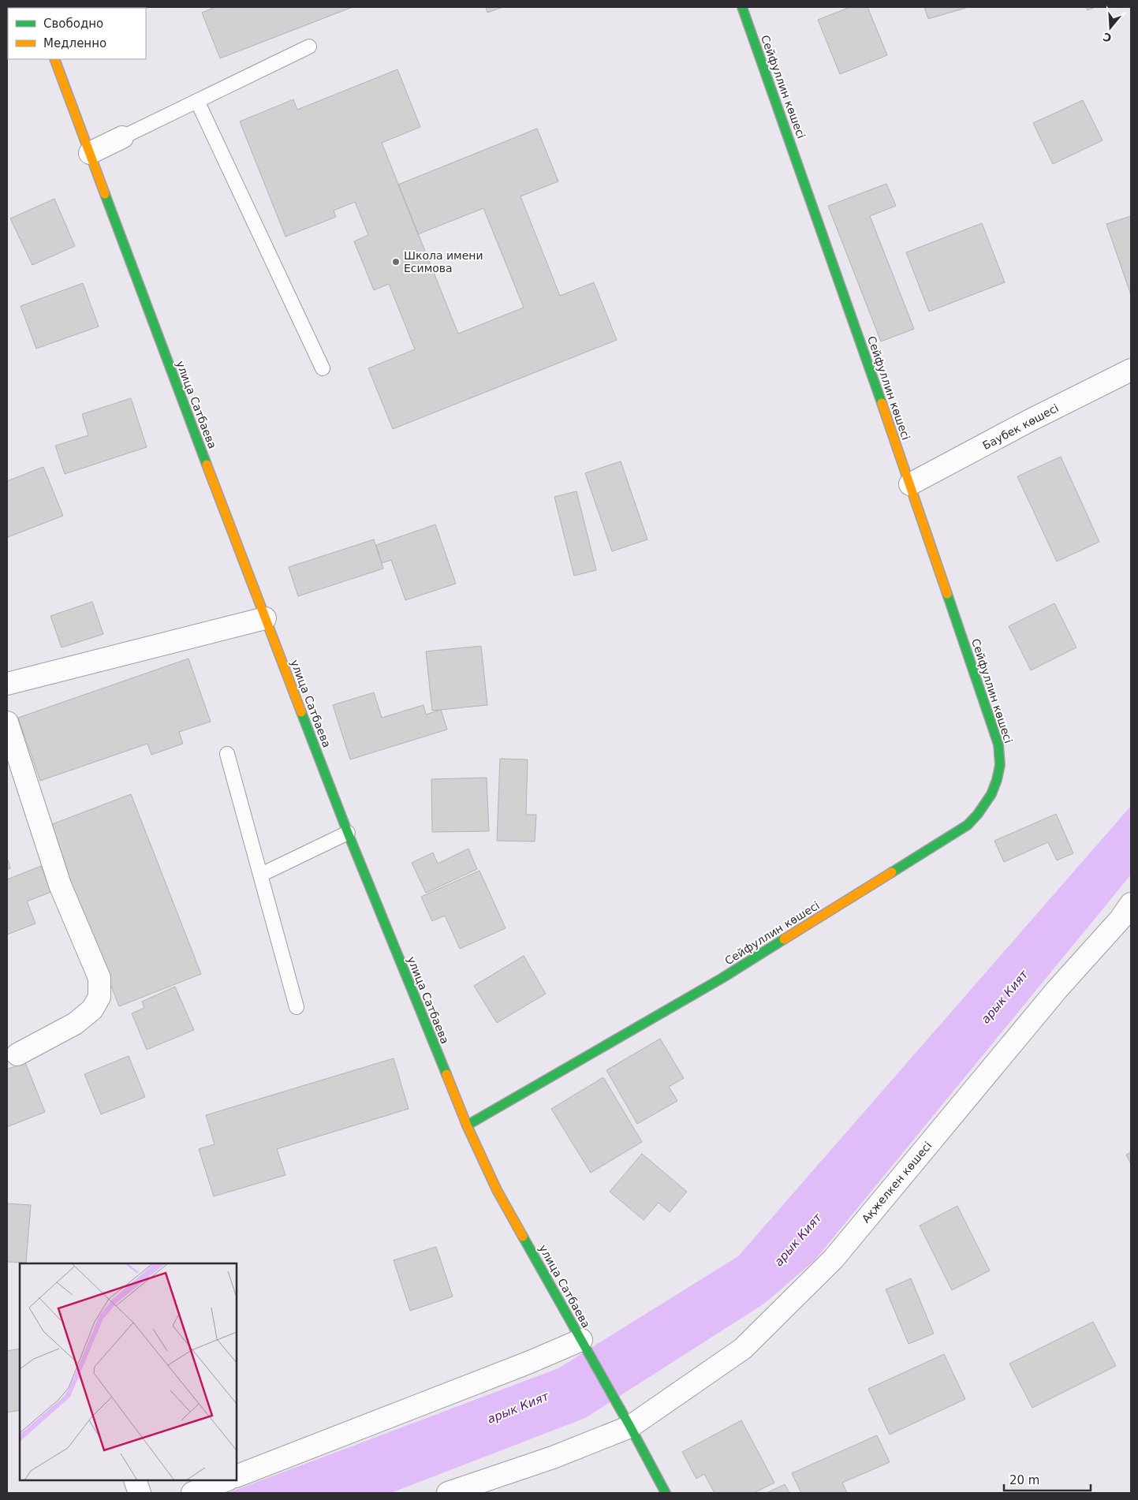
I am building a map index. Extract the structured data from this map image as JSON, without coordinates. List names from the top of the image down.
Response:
{
  "streets": {
    "street": [
      "Сейфуллин көшесі",
      "улица Сатбаева",
      "Баубек көшесі",
      "Ақжелкен көшесі"
    ]
  },
  "crossings": [
    ["Сейфуллин көшесі", "улица Сатбаева"],
    ["Сейфуллин көшесі", "Баубек көшесі"],
    ["улица Сатбаева", "Ақжелкен көшесі"]
  ],
  "water": ["арык Кият"],
  "places": ["Школа имени Есимова"],
  "legend": ["Свободно", "Медленно"],
  "scale_bar": "20 m",
  "north": "bottom"
}
